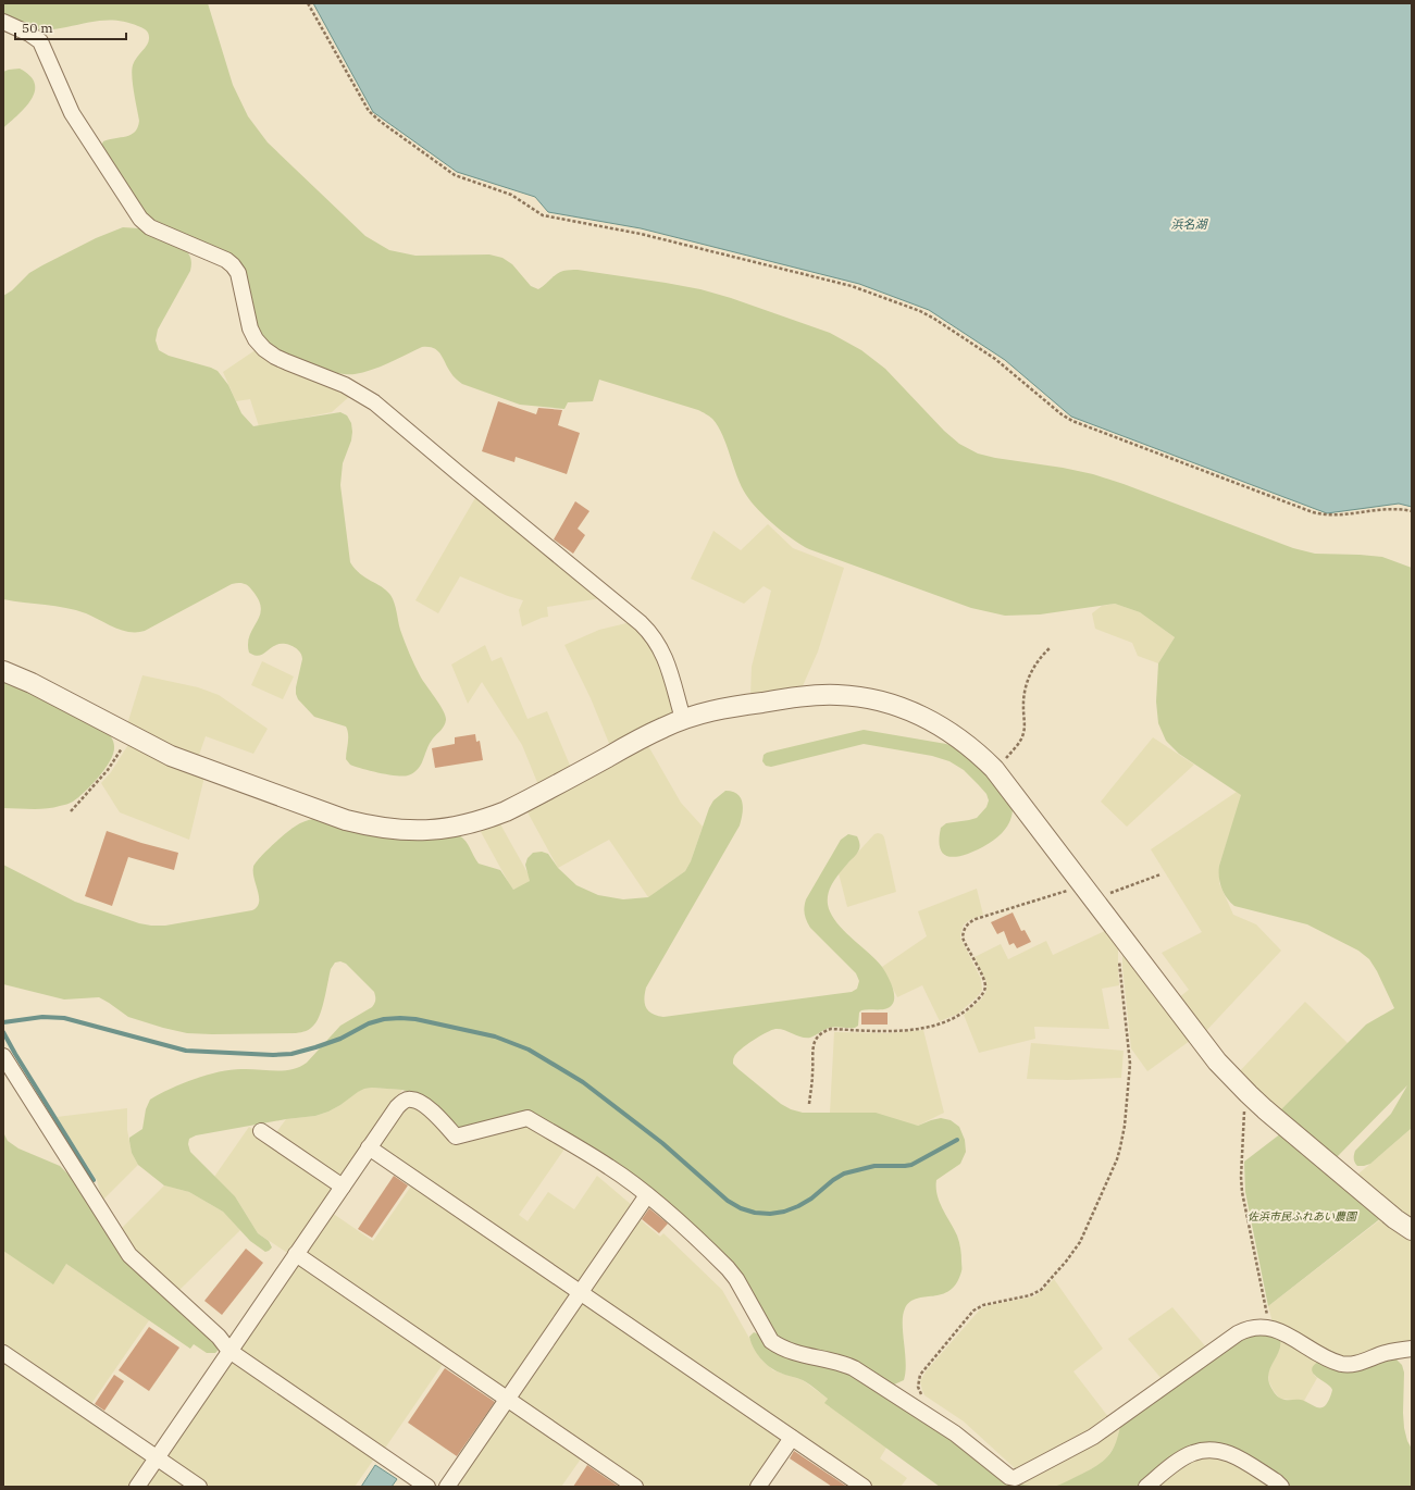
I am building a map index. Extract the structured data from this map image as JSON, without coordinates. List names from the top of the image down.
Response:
{
  "water": ["浜名湖"],
  "parks": ["佐浜市民ふれあい農園"],
  "scale_bar": "50 m"
}
